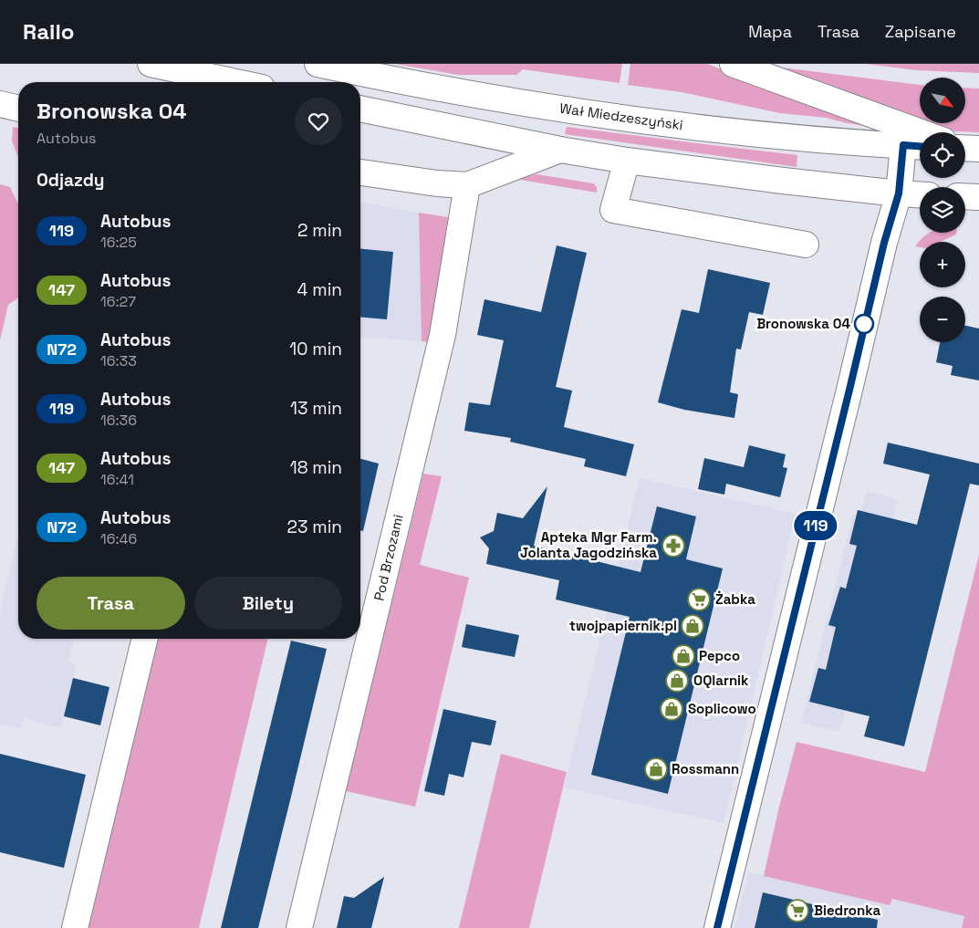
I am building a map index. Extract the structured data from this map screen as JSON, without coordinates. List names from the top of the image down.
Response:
{
  "streets": {
    "street": ["Wał Miedzeszyński", "Pod Brzozami"]
  },
  "places": {
    "other": ["Bronowska 04"],
    "pharmacy": ["Apteka Mgr Farm. Jolanta Jagodzińska"],
    "supermarket": ["Żabka", "Biedronka"],
    "shop": [
      "twojpapiernik.pl",
      "Pepco",
      "OQlarnik",
      "Soplicowo",
      "Rossmann"
    ]
  },
  "lines": ["bus line 119"],
  "north": "bottom right",
  "page": {
    "header": "Railo",
    "nav": ["Mapa", "Trasa", "Zapisane"],
    "on_map": "119",
    "map_buttons": ["+", "−"],
    "heading": [
      ["Bronowska 04", "Autobus"],
      "Odjazdy"
    ],
    "list": [
      {
        "mark": "119",
        "name": "Autobus",
        "note": "16:25",
        "value": "2 min"
      },
      {
        "mark": "147",
        "name": "Autobus",
        "note": "16:27",
        "value": "4 min"
      },
      {
        "mark": "N72",
        "name": "Autobus",
        "note": "16:33",
        "value": "10 min"
      },
      {
        "mark": "119",
        "name": "Autobus",
        "note": "16:36",
        "value": "13 min"
      },
      {
        "mark": "147",
        "name": "Autobus",
        "note": "16:41",
        "value": "18 min"
      },
      {
        "mark": "N72",
        "name": "Autobus",
        "note": "16:46",
        "value": "23 min"
      }
    ],
    "buttons": ["Trasa", "Bilety"]
  }
}
